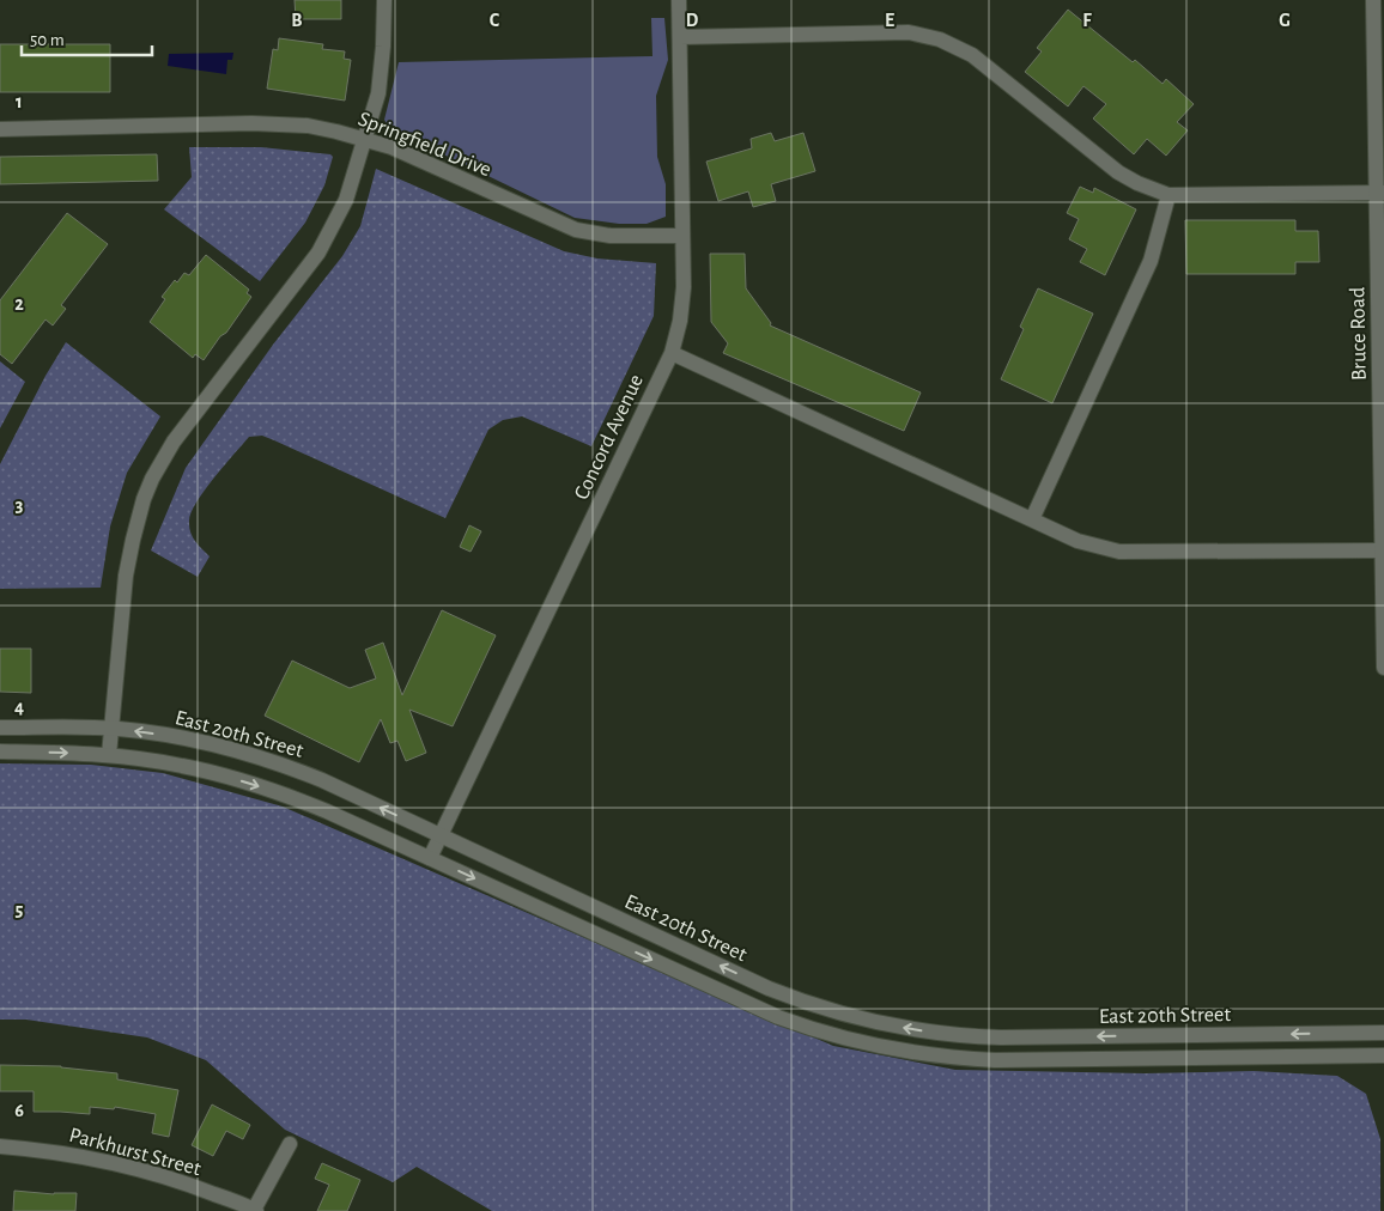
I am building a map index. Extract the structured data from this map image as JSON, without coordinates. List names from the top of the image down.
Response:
{
  "streets": {
    "street": [
      "Springfield Drive",
      "Bruce Road",
      "Concord Avenue",
      "East 20th Street",
      "Parkhurst Street"
    ]
  },
  "crossings": [
    ["Springfield Drive", "Concord Avenue"],
    ["Concord Avenue", "East 20th Street"]
  ],
  "scale_bar": "50 m",
  "grid": {
    "columns": [
      "B",
      "C",
      "D",
      "E",
      "F",
      "G"
    ],
    "rows": [
      "1",
      "2",
      "3",
      "4",
      "5",
      "6"
    ]
  }
}
